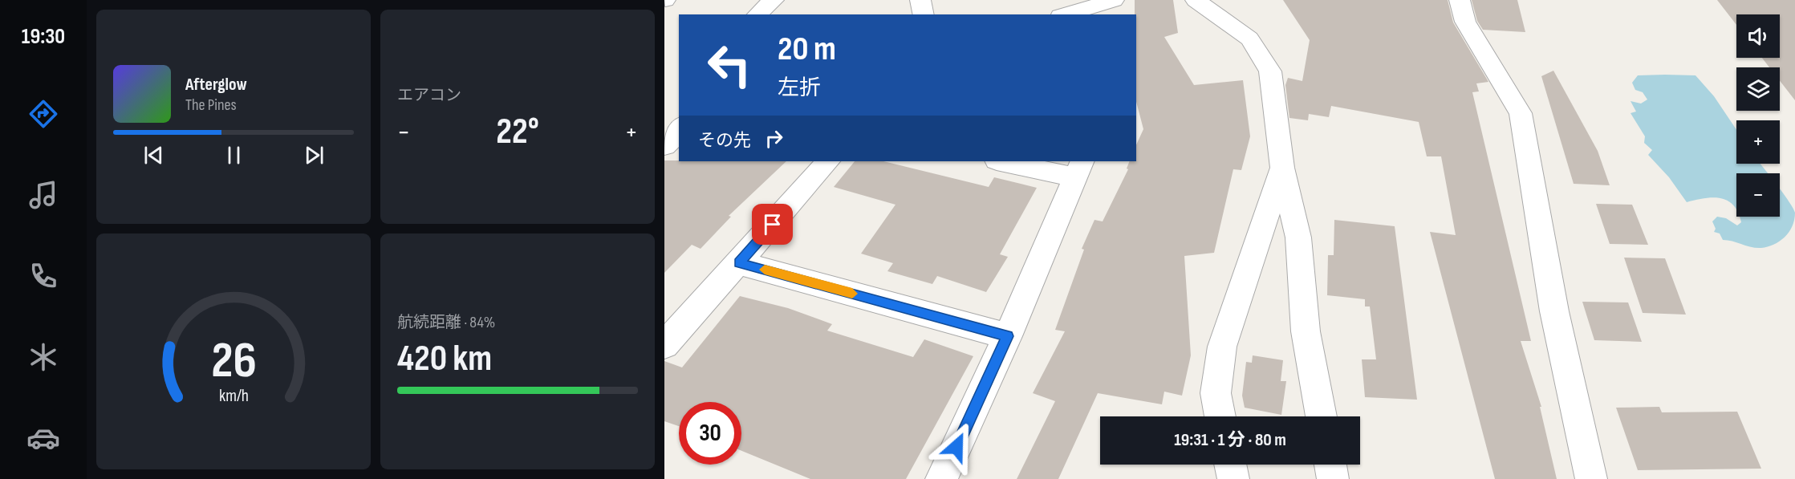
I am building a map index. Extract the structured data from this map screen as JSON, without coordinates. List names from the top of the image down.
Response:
{
  "page": {
    "tabs": "19:30",
    "tile": [
      "エアコン",
      ["航続距離 · 84%", "420 km"]
    ],
    "map_buttons": ["+", "−"],
    "turn": ["20 m", "左折"],
    "song": ["Afterglow", "The Pines"],
    "heat": ["−", "22°", "+"],
    "then": "その先",
    "limit": "30",
    "trip": "19:31 · 1 分 · 80 m",
    "gauge": ["26", "km/h"]
  }
}
